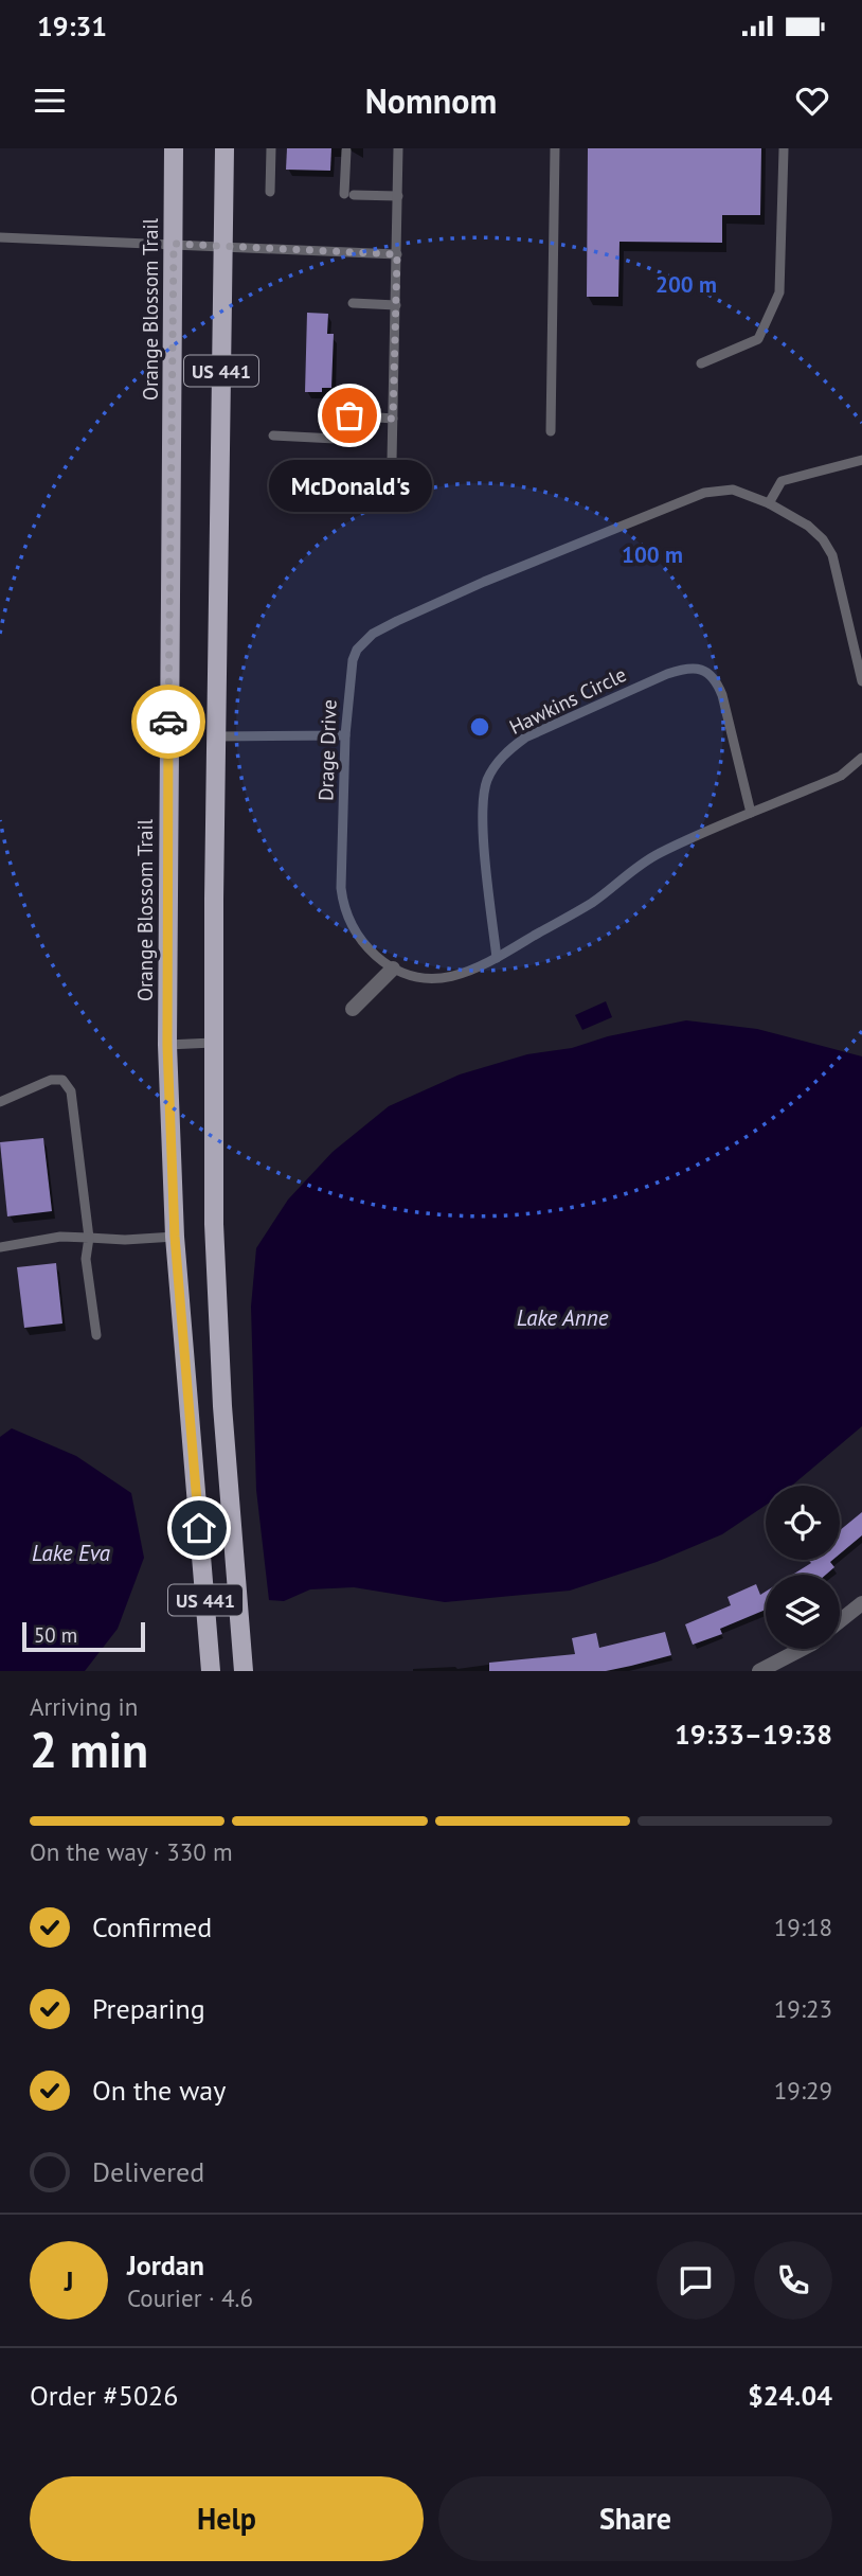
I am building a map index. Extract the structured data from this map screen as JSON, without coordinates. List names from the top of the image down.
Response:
{
  "streets": {
    "main road": ["Orange Blossom Trail", "US 441"],
    "lane": ["Hawkins Circle", "Drage Drive"]
  },
  "crossings": [
    ["Hawkins Circle", "Drage Drive"]
  ],
  "water": ["Lake Anne", "Lake Eva"],
  "places": ["McDonald's"],
  "scale_bar": "50 m",
  "page": {
    "status": "19:31",
    "header": "Nomnom",
    "bubble": "McDonald's",
    "scale": "50 m",
    "heading": ["2 min", "Arriving in", "19:33–19:38"],
    "panel": [
      "Jordan",
      "Courier · 4.6",
      "Order #5026",
      "$24.04"
    ],
    "bar": "On the way · 330 m",
    "list": [
      ["Confirmed", "19:18"],
      ["Preparing", "19:23"],
      ["On the way", "19:29"],
      "Delivered"
    ],
    "round": "J",
    "buttons": ["Help", "Share"]
  },
  "rings": ["200 m", "100 m"]
}
